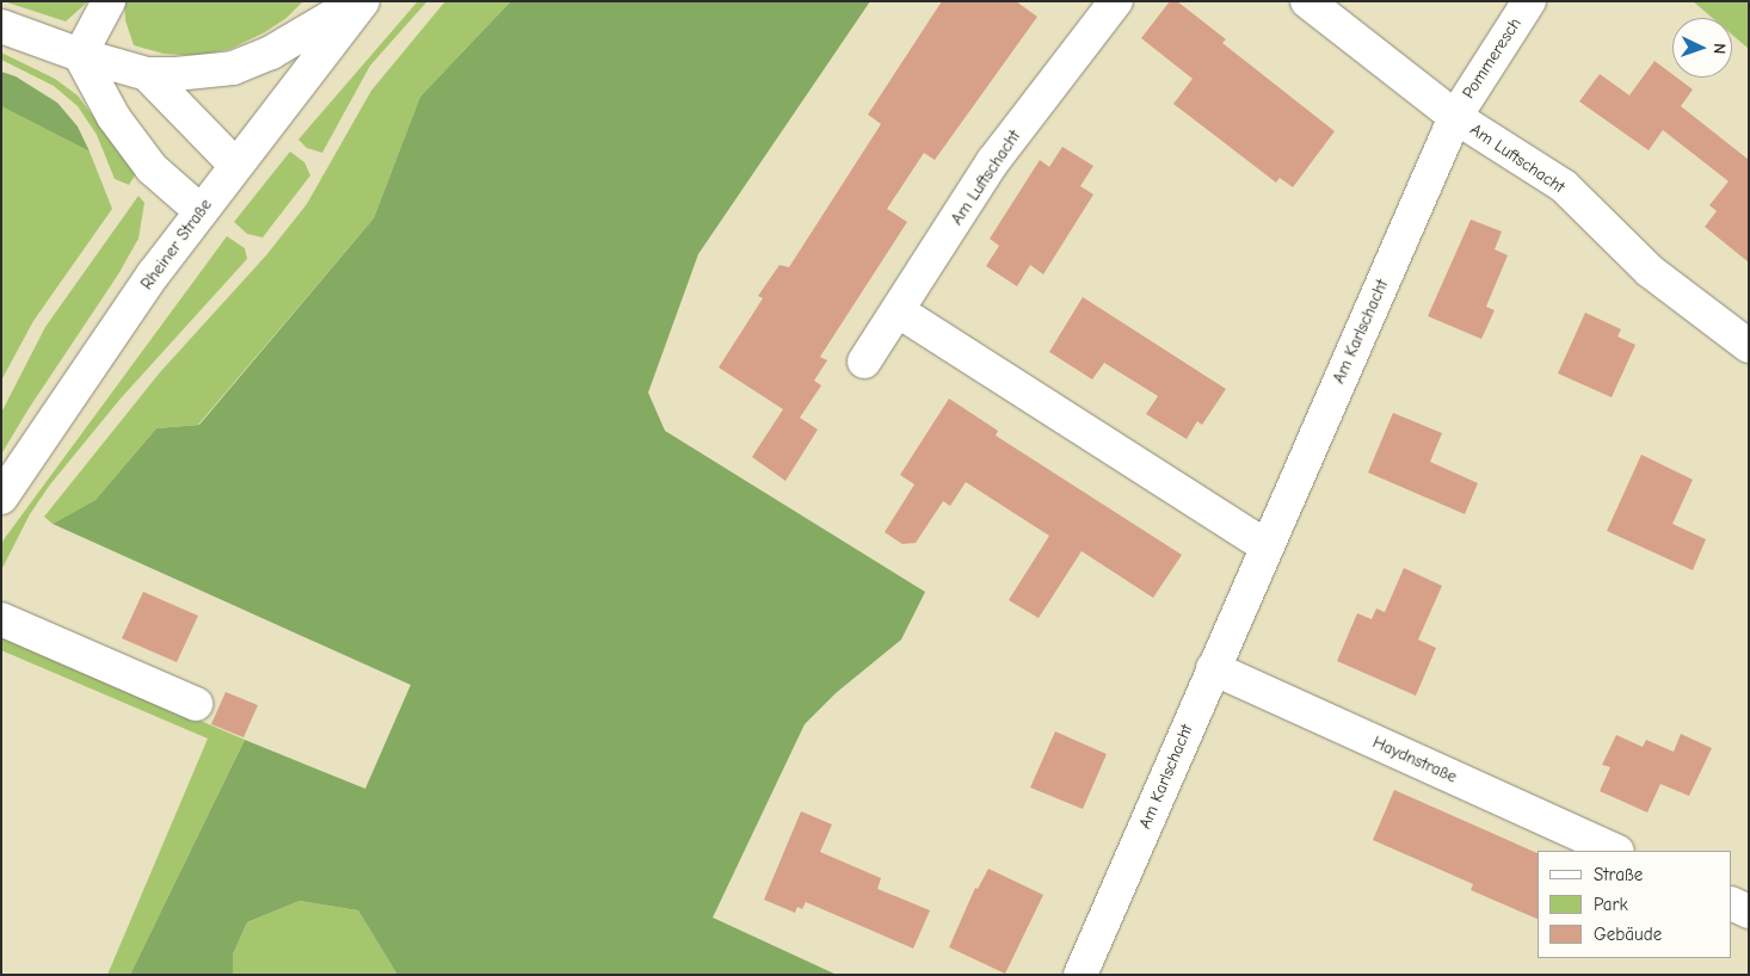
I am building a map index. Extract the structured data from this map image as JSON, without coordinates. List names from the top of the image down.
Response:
{
  "streets": {
    "street": [
      "Pommeresch",
      "Am Luftschacht",
      "Rheiner Straße",
      "Am Karlschacht",
      "Haydnstraße"
    ]
  },
  "crossings": [
    ["Pommeresch", "Am Luftschacht"],
    ["Pommeresch", "Am Karlschacht"],
    ["Am Luftschacht", "Am Karlschacht"],
    ["Am Karlschacht", "Haydnstraße"]
  ],
  "legend": ["Straße", "Park", "Gebäude"],
  "north": "right"
}
